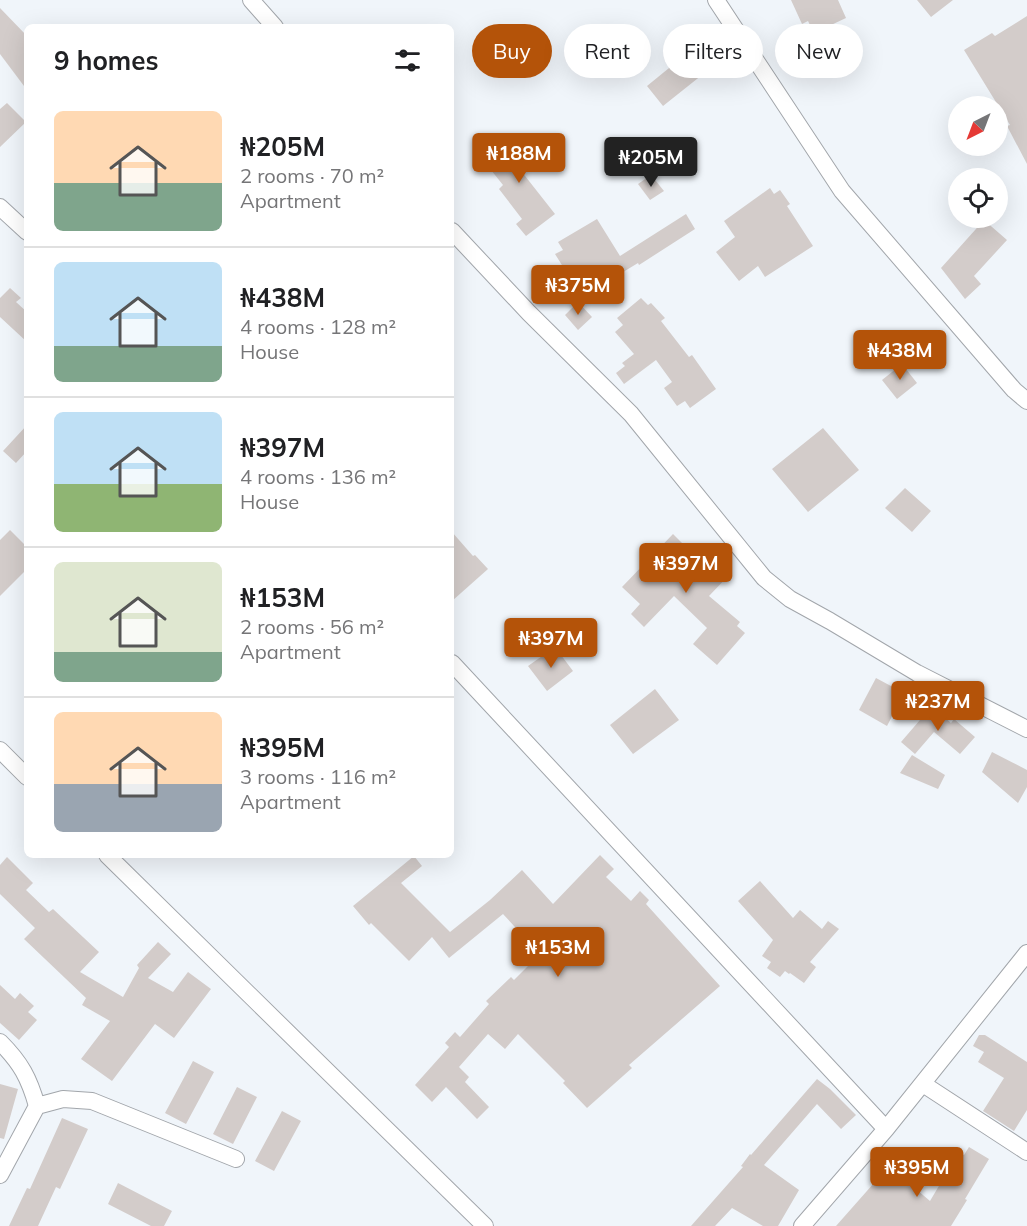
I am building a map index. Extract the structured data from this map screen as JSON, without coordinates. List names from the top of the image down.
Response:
{
  "north": "bottom left",
  "page": {
    "chip": [
      "Buy",
      "Rent",
      "Filters",
      "New"
    ],
    "heading": "9 homes",
    "list": [
      {
        "name": "₦205M",
        "note": "2 rooms · 70 m² · Apartment"
      },
      {
        "name": "₦438M",
        "note": "4 rooms · 128 m² · House"
      },
      {
        "name": "₦397M",
        "note": "4 rooms · 136 m² · House"
      },
      {
        "name": "₦153M",
        "note": "2 rooms · 56 m² · Apartment"
      },
      {
        "name": "₦395M",
        "note": "3 rooms · 116 m² · Apartment"
      }
    ],
    "price": [
      "₦188M",
      "₦205M",
      "₦375M",
      "₦438M",
      "₦397M",
      "₦397M",
      "₦237M",
      "₦153M",
      "₦395M"
    ]
  }
}
